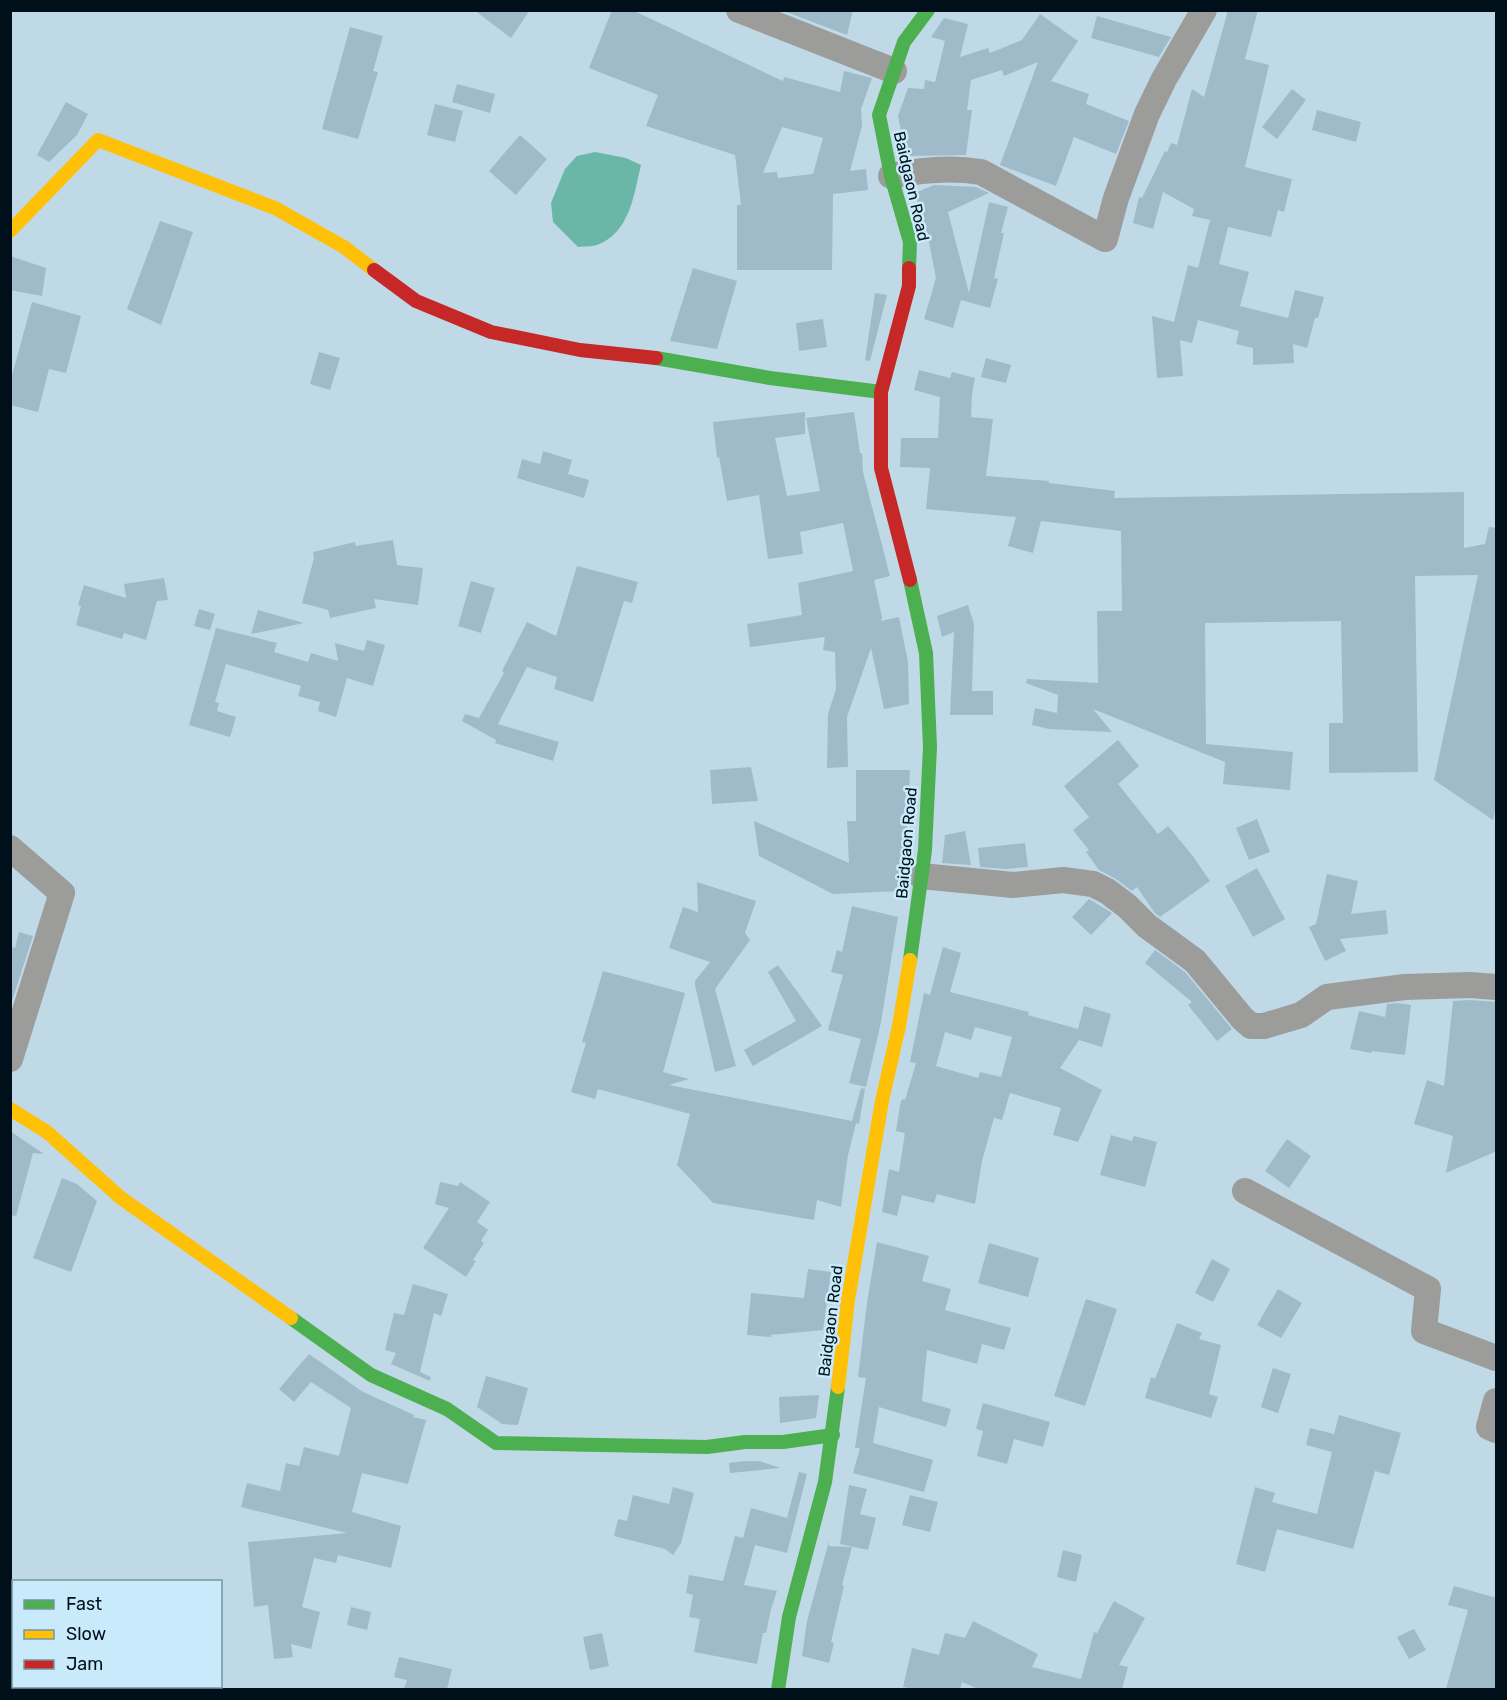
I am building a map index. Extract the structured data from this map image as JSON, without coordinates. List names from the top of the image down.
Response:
{
  "streets": {
    "street": ["Baidgaon Road"]
  },
  "legend": ["Fast", "Slow", "Jam"]
}
